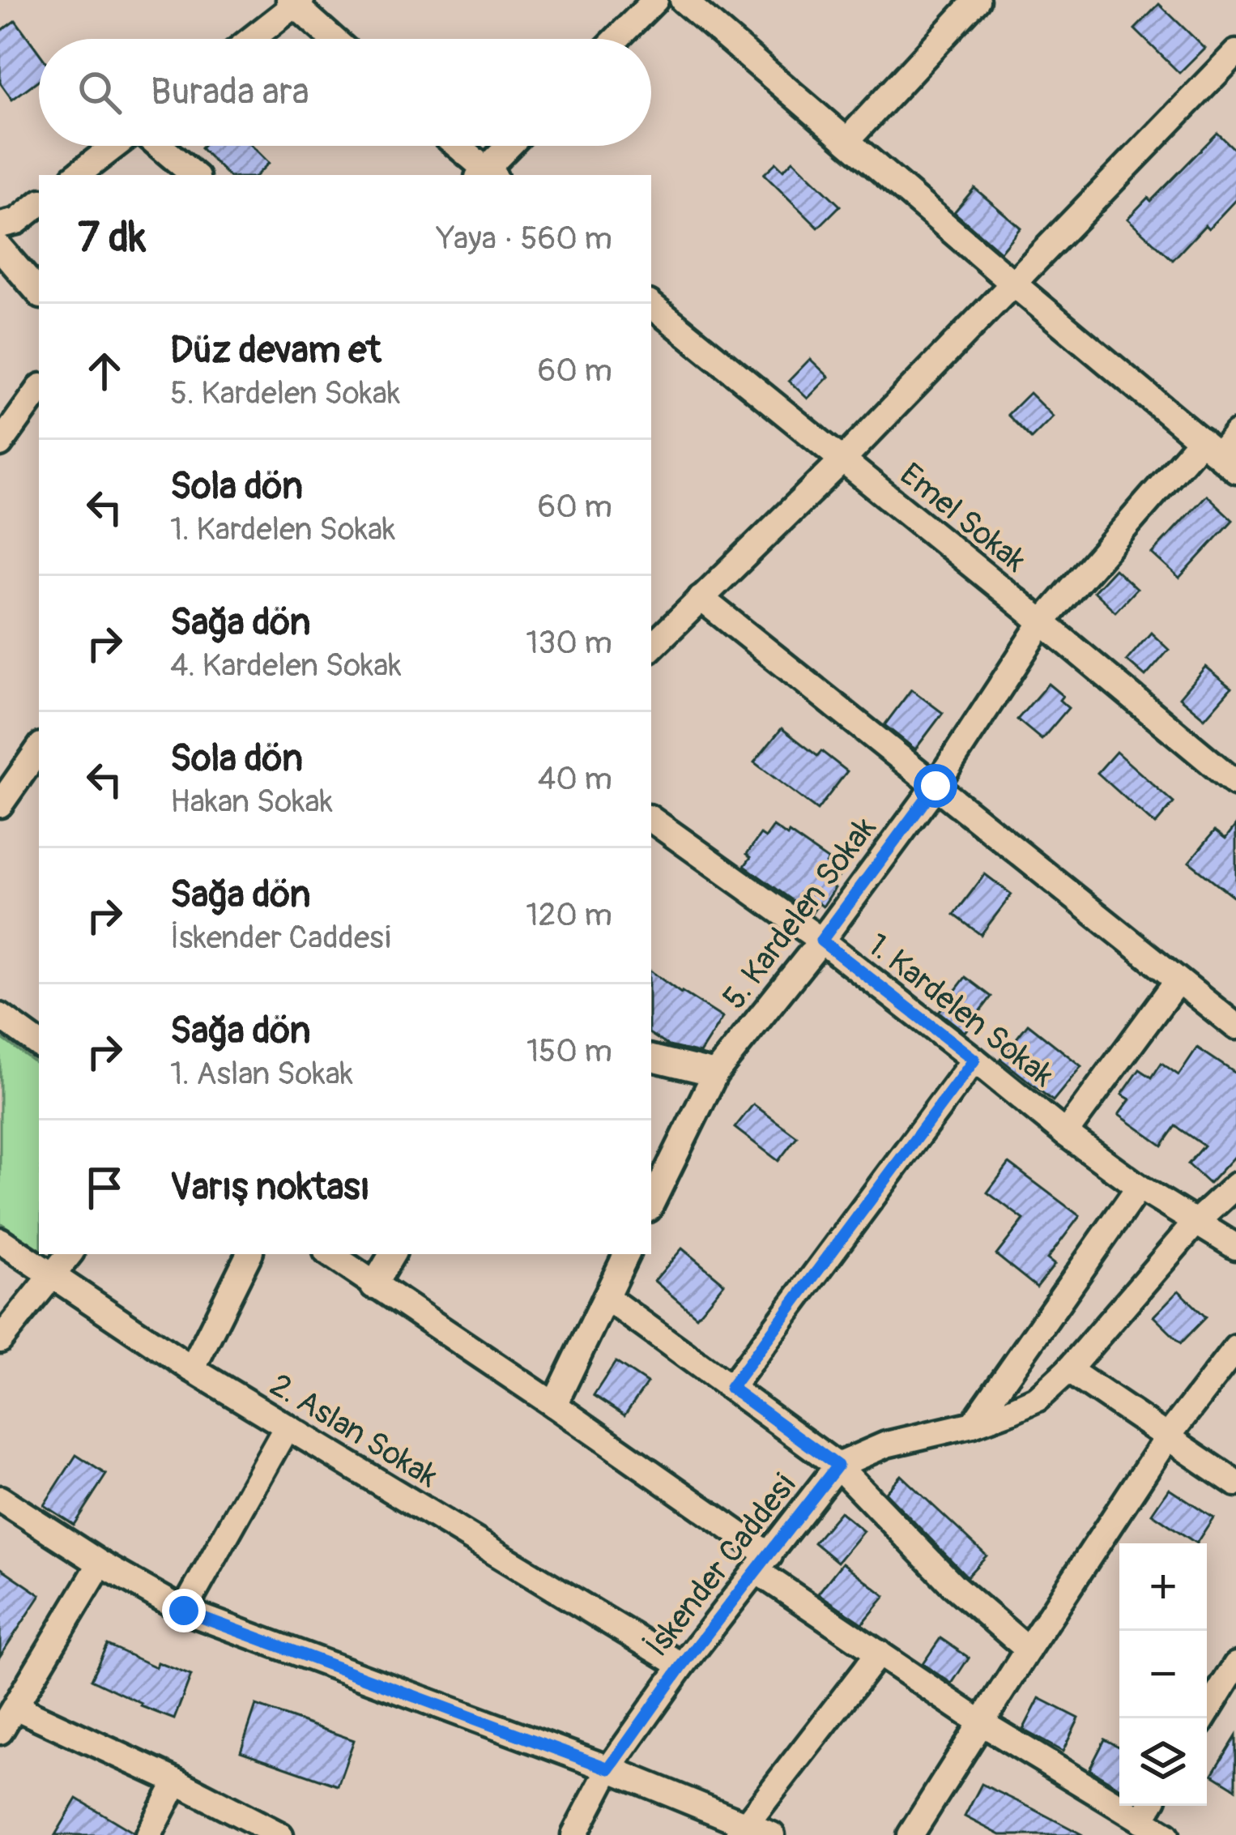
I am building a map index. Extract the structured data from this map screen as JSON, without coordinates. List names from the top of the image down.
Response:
{
  "streets": {
    "street": [
      "Emel Sokak",
      "5. Kardelen Sokak",
      "1. Kardelen Sokak",
      "2. Aslan Sokak",
      "İskender Caddesi"
    ]
  },
  "crossings": [
    ["Emel Sokak", "5. Kardelen Sokak"],
    ["5. Kardelen Sokak", "1. Kardelen Sokak"],
    ["1. Kardelen Sokak", "İskender Caddesi"],
    ["2. Aslan Sokak", "İskender Caddesi"]
  ],
  "page": {
    "search": "Burada ara",
    "heading": ["7 dk", "Yaya · 560 m"],
    "list": [
      ["Düz devam et", "5. Kardelen Sokak", "60 m"],
      ["Sola dön", "1. Kardelen Sokak", "60 m"],
      ["Sağa dön", "4. Kardelen Sokak", "130 m"],
      ["Sola dön", "Hakan Sokak", "40 m"],
      ["Sağa dön", "İskender Caddesi", "120 m"],
      ["Sağa dön", "1. Aslan Sokak", "150 m"],
      "Varış noktası"
    ],
    "map_buttons": ["+", "−"]
  }
}
